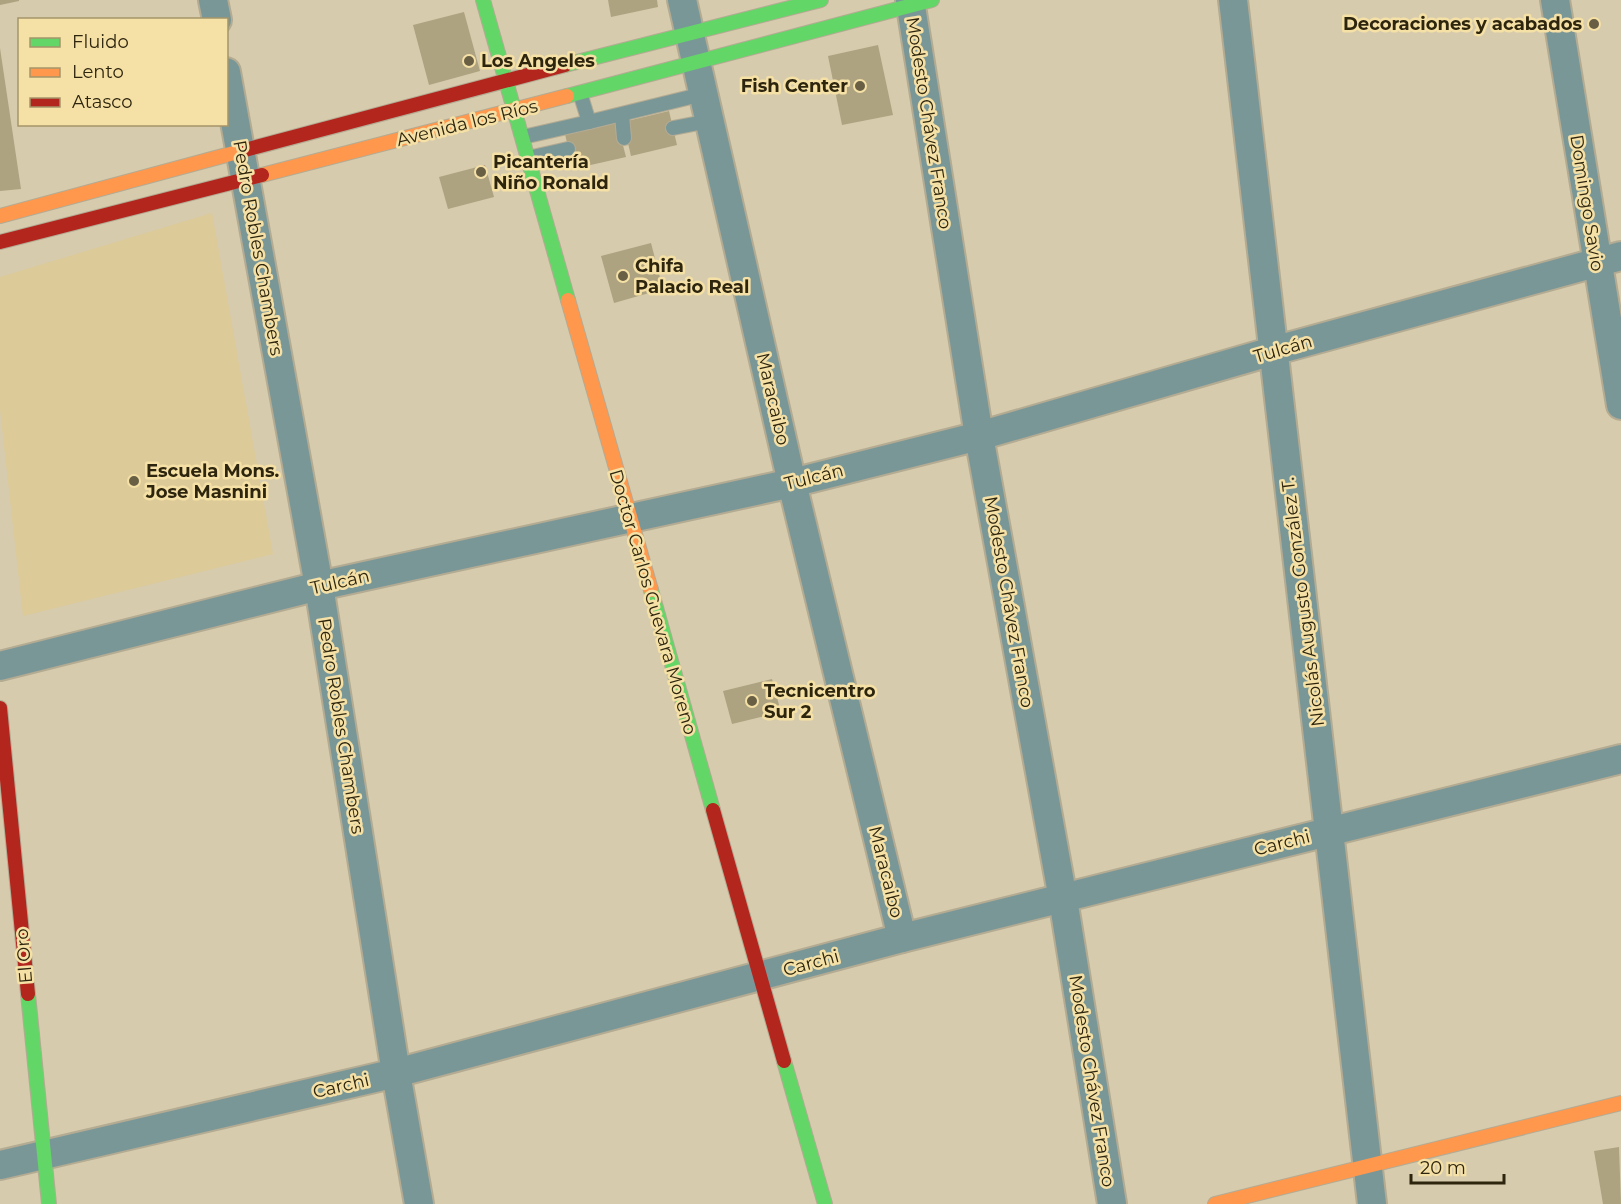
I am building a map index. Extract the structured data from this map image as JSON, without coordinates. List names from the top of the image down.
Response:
{
  "streets": {
    "main road": ["Avenida los Ríos", "Doctor Carlos Guevara Moreno", "El Oro"],
    "street": [
      "Modesto Chávez Franco",
      "Domingo Savio",
      "Pedro Robles Chambers",
      "Tulcán",
      "Maracaibo",
      "Nicolás Augusto González T.",
      "Carchi"
    ]
  },
  "crossings": [
    ["Avenida los Ríos", "Modesto Chávez Franco"],
    ["Avenida los Ríos", "Pedro Robles Chambers"],
    ["Avenida los Ríos", "Maracaibo"],
    ["Avenida los Ríos", "Doctor Carlos Guevara Moreno"],
    ["Modesto Chávez Franco", "Tulcán"],
    ["Modesto Chávez Franco", "Carchi"],
    ["Domingo Savio", "Tulcán"],
    ["Pedro Robles Chambers", "Tulcán"],
    ["Pedro Robles Chambers", "Carchi"],
    ["Tulcán", "Maracaibo"],
    ["Tulcán", "Doctor Carlos Guevara Moreno"],
    ["Tulcán", "Nicolás Augusto González T."],
    ["Maracaibo", "Carchi"],
    ["Doctor Carlos Guevara Moreno", "Carchi"],
    ["Nicolás Augusto González T.", "Carchi"],
    ["Carchi", "El Oro"]
  ],
  "places": [
    "Decoraciones y acabados",
    "Los Angeles",
    "Fish Center",
    "Picantería Niño Ronald",
    "Chifa Palacio Real",
    "Escuela Mons. Jose Masnini",
    "Tecnicentro Sur 2"
  ],
  "legend": ["Fluido", "Lento", "Atasco"],
  "scale_bar": "20 m"
}
